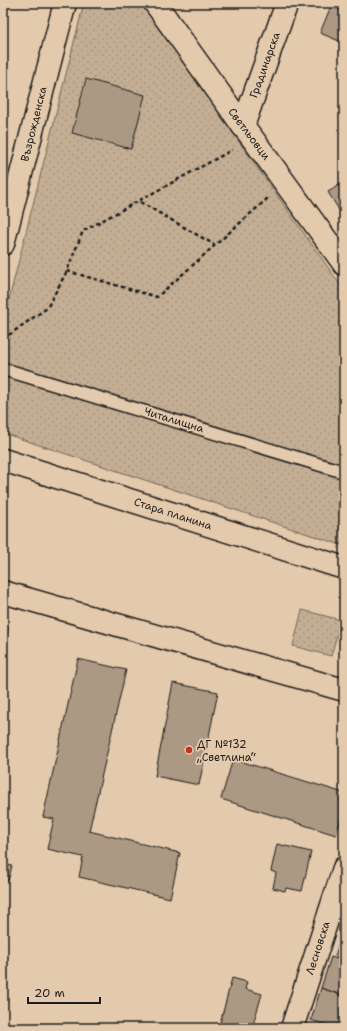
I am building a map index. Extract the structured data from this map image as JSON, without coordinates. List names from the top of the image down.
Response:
{
  "streets": {
    "street": [
      "Градинарска",
      "Възрожденска",
      "Светльовци",
      "Стара планина",
      "Лесновска"
    ],
    "lane": ["Читалищна"]
  },
  "crossings": [
    ["Градинарска", "Светльовци"]
  ],
  "places": ["ДГ №132 „Светлина“"],
  "scale_bar": "20 m"
}
